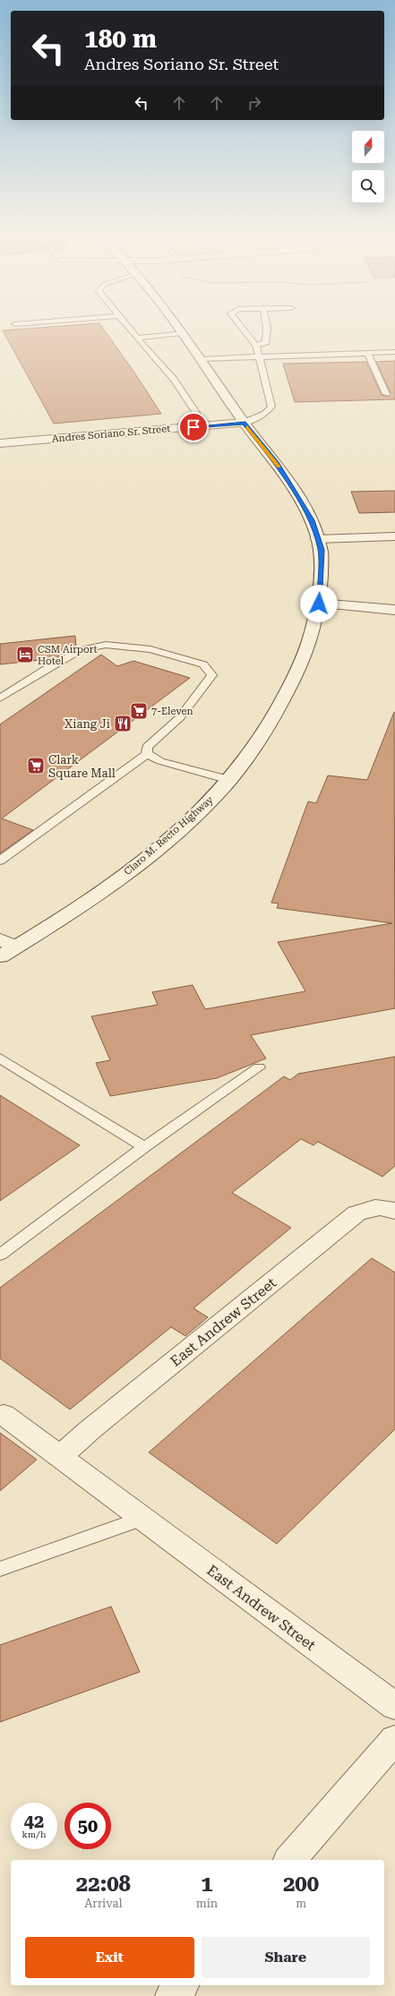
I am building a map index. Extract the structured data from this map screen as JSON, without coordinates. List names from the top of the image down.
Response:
{
  "streets": {
    "main road": ["Andres Soriano Sr. Street", "Claro M. Recto Highway", "East Andrew Street"]
  },
  "crossings": [
    ["Andres Soriano Sr. Street", "Claro M. Recto Highway"]
  ],
  "places": {
    "hotel": ["CSM Airport Hotel"],
    "supermarket": ["7-Eleven", "Clark Square Mall"],
    "restaurant": ["Xiang Ji"]
  },
  "north": "top",
  "page": {
    "turn": ["180 m", "Andres Soriano Sr. Street"],
    "speed": "42 km/h",
    "limit": "50",
    "eta": [
      "22:08",
      "Arrival",
      "1",
      "min",
      "200",
      "m"
    ],
    "buttons": ["Exit", "Share"]
  }
}
